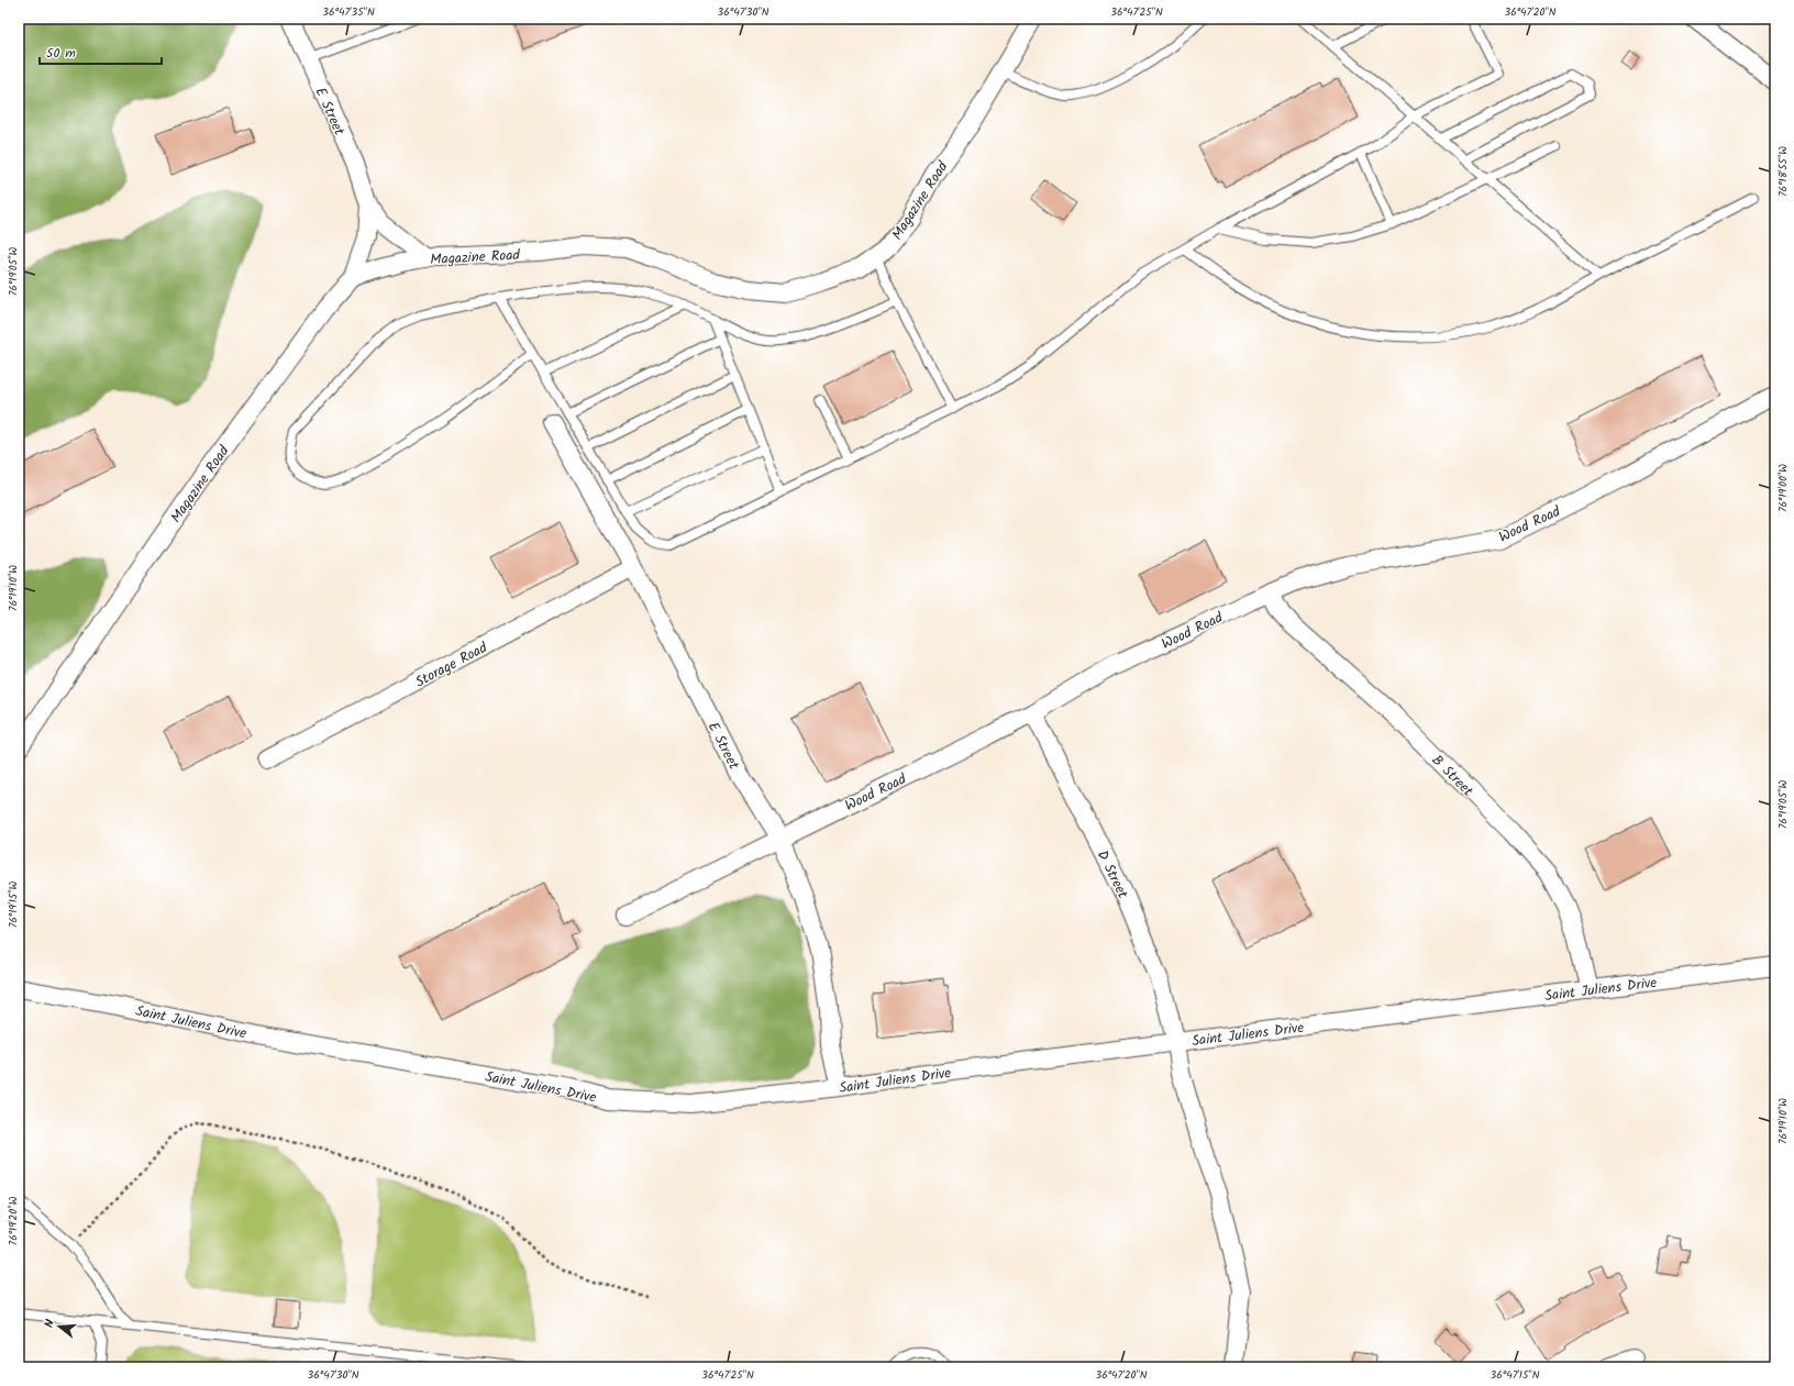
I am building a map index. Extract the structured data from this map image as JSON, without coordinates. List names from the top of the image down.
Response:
{
  "streets": {
    "street": [
      "E Street",
      "Magazine Road",
      "Wood Road",
      "Storage Road",
      "B Street",
      "D Street",
      "Saint Juliens Drive"
    ]
  },
  "crossings": [
    ["E Street", "Magazine Road"],
    ["E Street", "Wood Road"],
    ["E Street", "Storage Road"],
    ["E Street", "Saint Juliens Drive"],
    ["Wood Road", "B Street"],
    ["Wood Road", "D Street"],
    ["B Street", "Saint Juliens Drive"],
    ["D Street", "Saint Juliens Drive"]
  ],
  "scale_bar": "50 m",
  "north": "left",
  "coordinates": [
    "36°47'35\"N",
    "36°47'30\"N",
    "36°47'25\"N",
    "36°47'20\"N",
    "76°18'55\"W",
    "76°19'05\"W",
    "76°19'00\"W",
    "76°19'10\"W",
    "76°19'15\"W",
    "76°19'20\"W",
    "36°47'15\"N"
  ]
}
